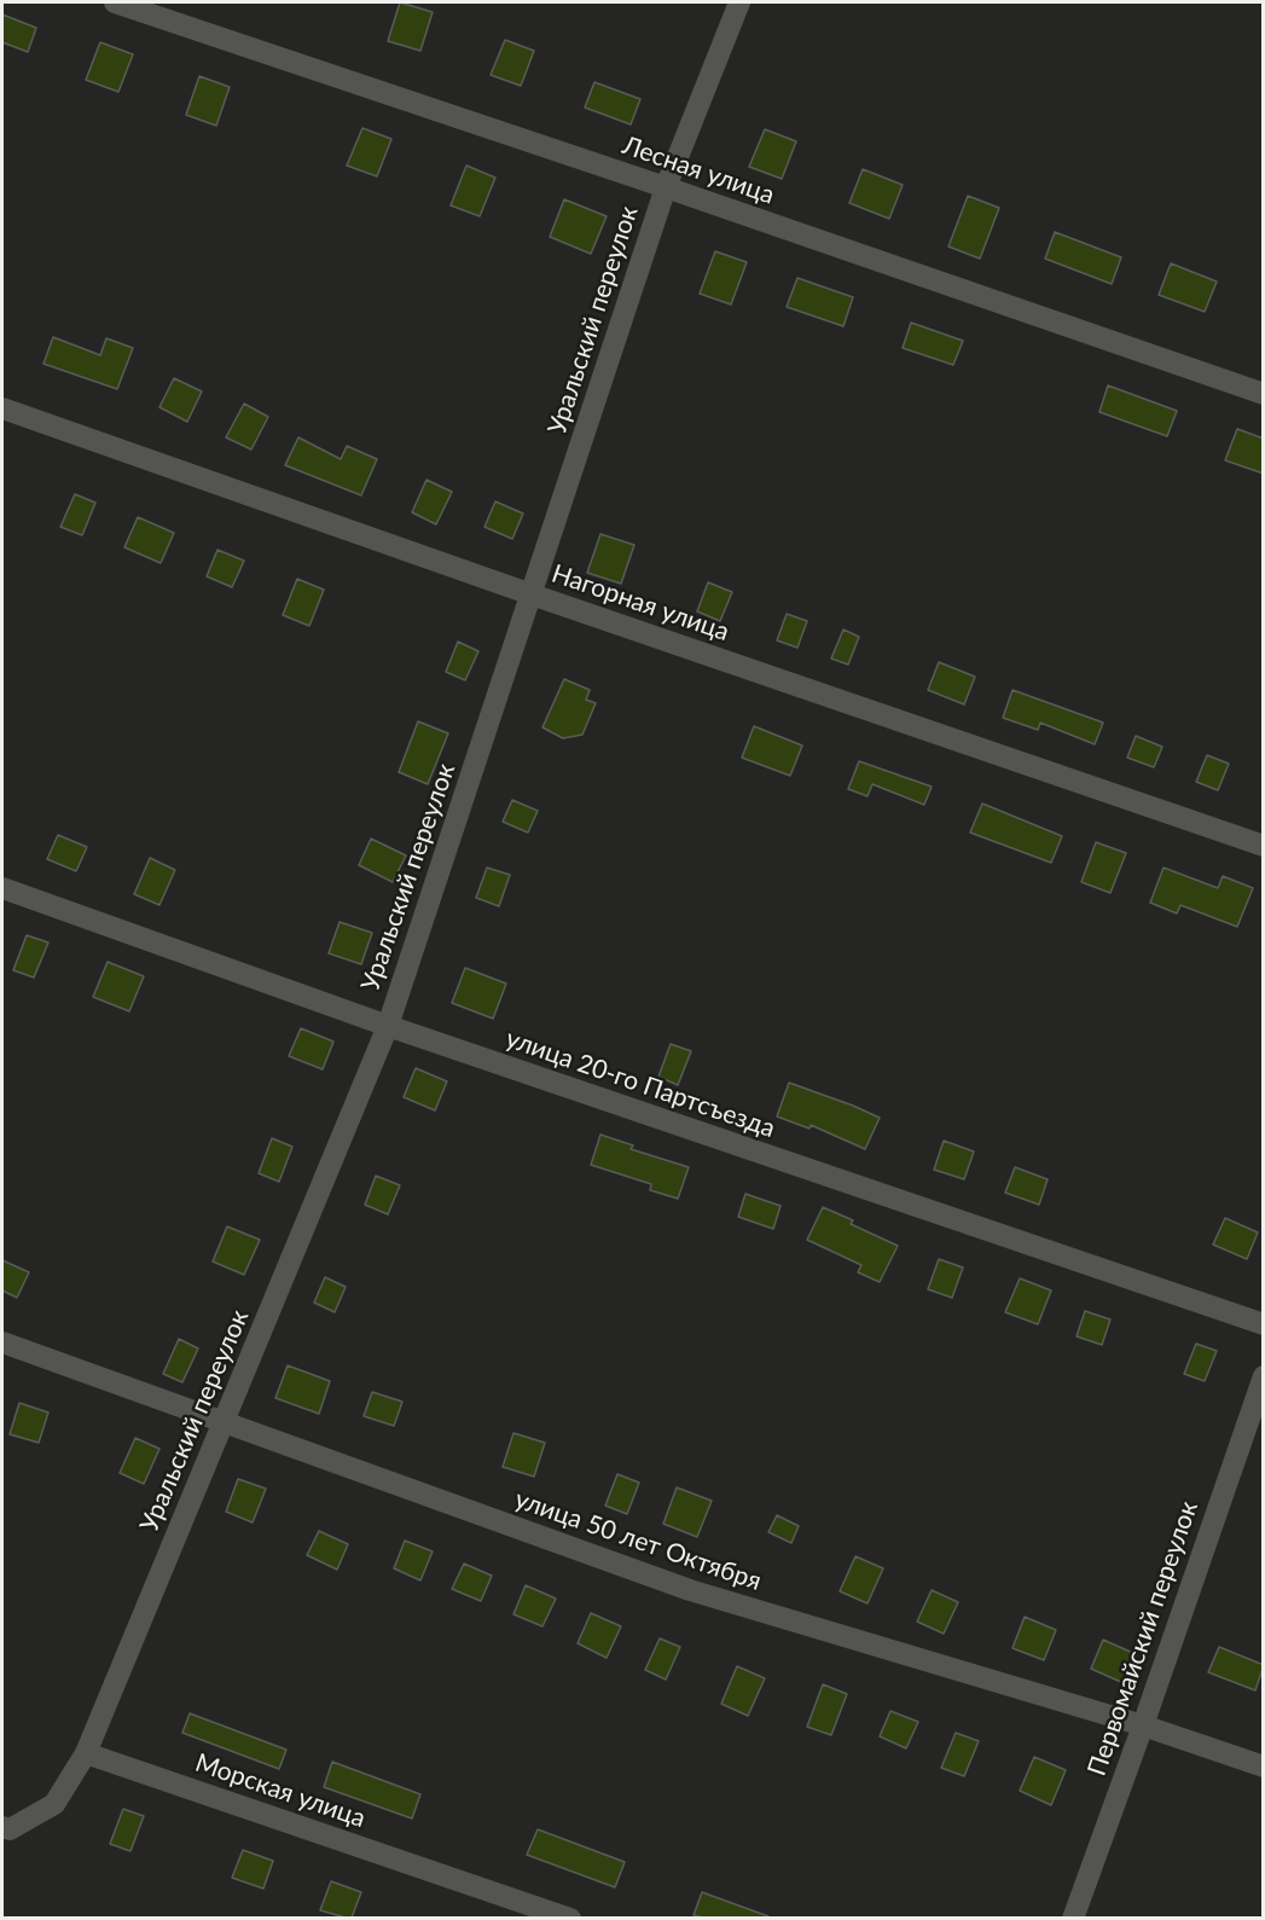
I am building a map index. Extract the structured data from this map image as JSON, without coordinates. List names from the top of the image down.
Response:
{
  "streets": {
    "street": [
      "Лесная улица",
      "Уральский переулок",
      "Нагорная улица",
      "улица 20-го Партсъезда",
      "улица 50 лет Октября",
      "Первомайский переулок",
      "Морская улица"
    ]
  },
  "crossings": [
    ["Лесная улица", "Уральский переулок"],
    ["Уральский переулок", "Нагорная улица"],
    ["Уральский переулок", "улица 20-го Партсъезда"],
    ["Уральский переулок", "улица 50 лет Октября"],
    ["Уральский переулок", "Морская улица"],
    ["улица 50 лет Октября", "Первомайский переулок"]
  ]
}
